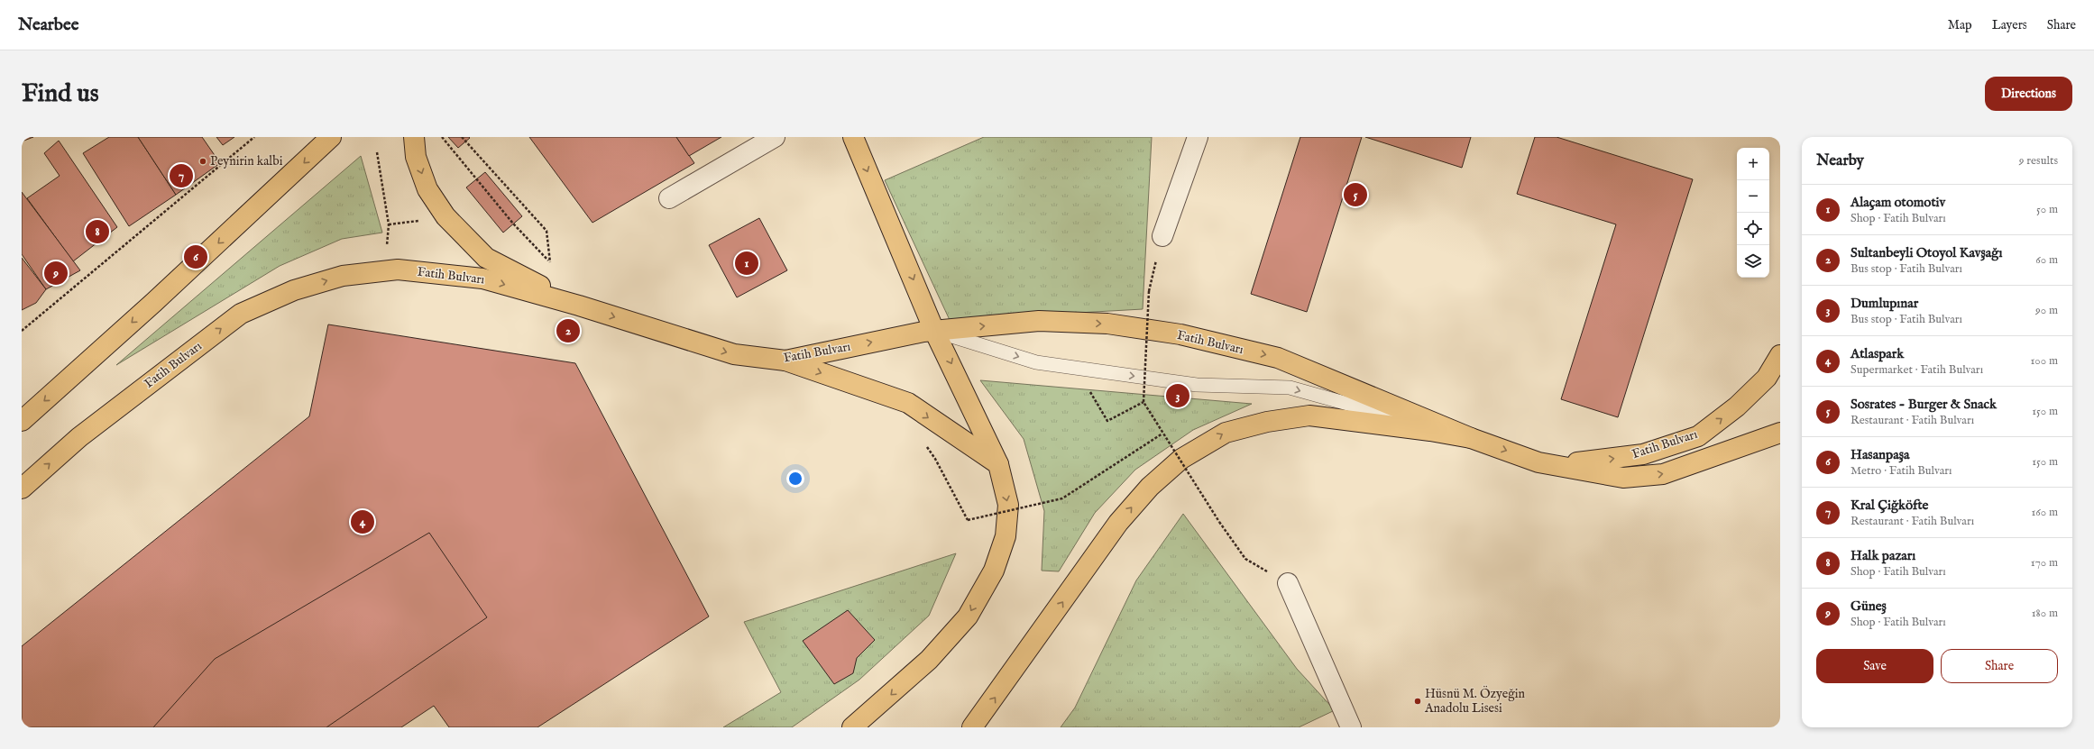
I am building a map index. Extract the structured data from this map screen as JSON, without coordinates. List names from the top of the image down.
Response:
{
  "streets": {
    "main road": ["Fatih Bulvarı"]
  },
  "one_way": ["Fatih Bulvarı"],
  "places": ["Peynirin kalbi", "Hüsnü M. Özyeğin Anadolu Lisesi"],
  "page": {
    "header": "Nearbee",
    "nav": ["Map", "Layers", "Share"],
    "buttons": [
      "Directions",
      ["Save", "Share"]
    ],
    "title": "Find us",
    "heading": ["Nearby", "9 results"],
    "map_buttons": ["+", "−"],
    "pins": [
      "7",
      "5",
      "8",
      "6",
      "1",
      "9",
      "2",
      "3",
      "4"
    ],
    "list": [
      {
        "mark": "1",
        "name": "Alaçam otomotiv",
        "note": "Shop · Fatih Bulvarı",
        "value": "50 m"
      },
      {
        "mark": "2",
        "name": "Sultanbeyli Otoyol Kavşağı",
        "note": "Bus stop · Fatih Bulvarı",
        "value": "60 m"
      },
      {
        "mark": "3",
        "name": "Dumlupınar",
        "note": "Bus stop · Fatih Bulvarı",
        "value": "90 m"
      },
      {
        "mark": "4",
        "name": "Atlaspark",
        "note": "Supermarket · Fatih Bulvarı",
        "value": "100 m"
      },
      {
        "mark": "5",
        "name": "Sosrates - Burger & Snack",
        "note": "Restaurant · Fatih Bulvarı",
        "value": "150 m"
      },
      {
        "mark": "6",
        "name": "Hasanpaşa",
        "note": "Metro · Fatih Bulvarı",
        "value": "150 m"
      },
      {
        "mark": "7",
        "name": "Kral Çiğköfte",
        "note": "Restaurant · Fatih Bulvarı",
        "value": "160 m"
      },
      {
        "mark": "8",
        "name": "Halk pazarı",
        "note": "Shop · Fatih Bulvarı",
        "value": "170 m"
      },
      {
        "mark": "9",
        "name": "Güneş",
        "note": "Shop · Fatih Bulvarı",
        "value": "180 m"
      }
    ]
  }
}
